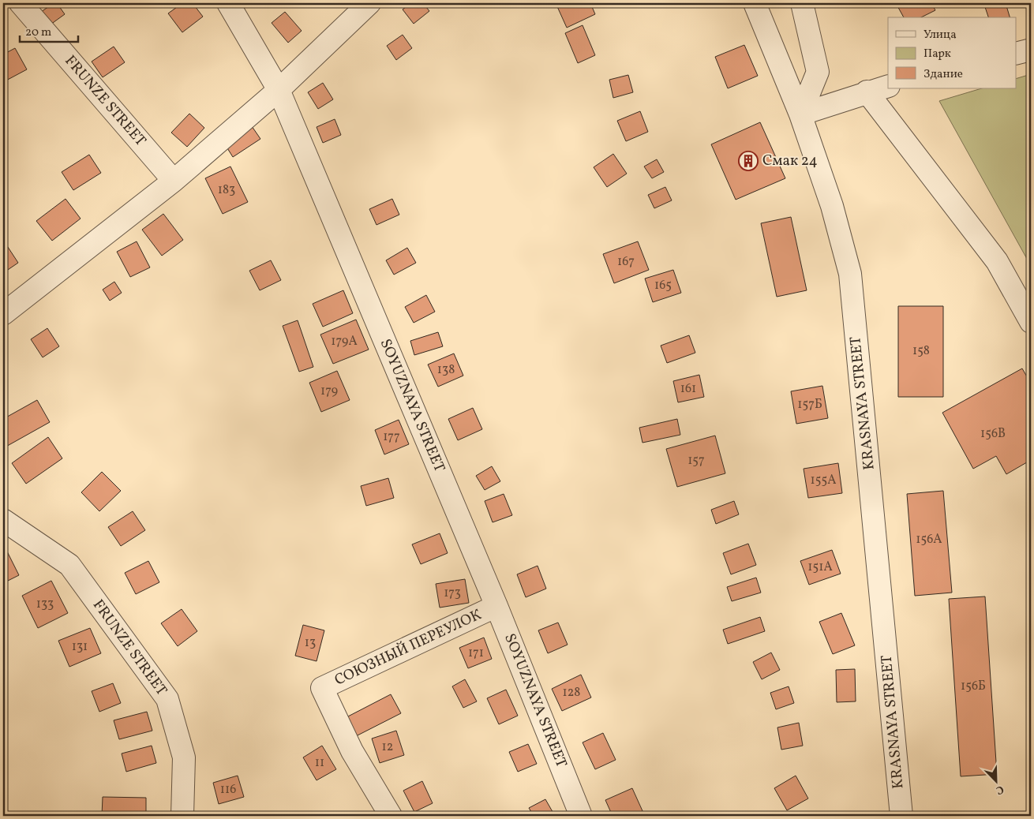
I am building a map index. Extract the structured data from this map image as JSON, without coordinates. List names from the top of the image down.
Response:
{
  "streets": {
    "street": [
      "FRUNZE STREET",
      "KRASNAYA STREET",
      "SOYUZNAYA STREET",
      "СОЮЗНЫЙ ПЕРЕУЛОК"
    ]
  },
  "crossings": [
    ["SOYUZNAYA STREET", "СОЮЗНЫЙ ПЕРЕУЛОК"]
  ],
  "places": {
    "building": ["Смак 24"]
  },
  "house_numbers": [
    "183",
    "167",
    "165",
    "179А",
    "158",
    "138",
    "161",
    "179",
    "157Б",
    "156В",
    "177",
    "157",
    "155А",
    "156А",
    "151А",
    "173",
    "133",
    "13",
    "131",
    "171",
    "156Б",
    "128",
    "12",
    "11",
    "116"
  ],
  "legend": ["Улица", "Парк", "Здание"],
  "scale_bar": "20 m",
  "north": "bottom right"
}
